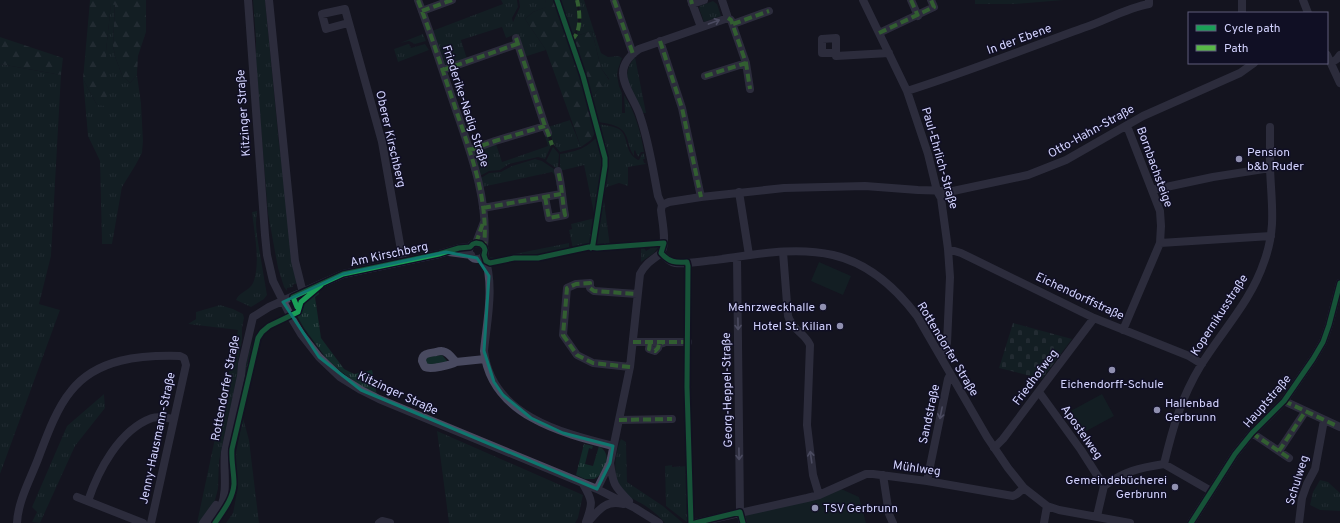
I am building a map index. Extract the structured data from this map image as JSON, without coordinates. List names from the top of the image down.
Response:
{
  "streets": {
    "street": [
      "In der Ebene",
      "Friederike-Nadig Straße",
      "Kitzinger Straße",
      "Otto-Hahn-Straße",
      "Oberer Kirschberg",
      "Paul-Ehrlich-Straße",
      "Bornbachsteige",
      "Am Kirschberg",
      "Eichendorffstraße",
      "Kopernikusstraße",
      "Rottendorfer Straße",
      "Friedhofweg",
      "Georg-Heppel-Straße",
      "Hauptstraße",
      "Sandstraße",
      "Apostelweg",
      "Jenny-Hausmann-Straße",
      "Mühlweg",
      "Schulweg"
    ]
  },
  "crossings": [
    ["In der Ebene", "Paul-Ehrlich-Straße"],
    ["Friederike-Nadig Straße", "Am Kirschberg"],
    ["Kitzinger Straße", "Am Kirschberg"],
    ["Kitzinger Straße", "Rottendorfer Straße"],
    ["Otto-Hahn-Straße", "Paul-Ehrlich-Straße"],
    ["Otto-Hahn-Straße", "Bornbachsteige"],
    ["Oberer Kirschberg", "Am Kirschberg"],
    ["Paul-Ehrlich-Straße", "Eichendorffstraße"],
    ["Paul-Ehrlich-Straße", "Rottendorfer Straße"],
    ["Bornbachsteige", "Eichendorffstraße"],
    ["Am Kirschberg", "Rottendorfer Straße"],
    ["Eichendorffstraße", "Kopernikusstraße"],
    ["Eichendorffstraße", "Friedhofweg"],
    ["Rottendorfer Straße", "Friedhofweg"],
    ["Rottendorfer Straße", "Georg-Heppel-Straße"],
    ["Rottendorfer Straße", "Sandstraße"],
    ["Rottendorfer Straße", "Mühlweg"],
    ["Friedhofweg", "Apostelweg"],
    ["Georg-Heppel-Straße", "Mühlweg"],
    ["Sandstraße", "Mühlweg"]
  ],
  "one_way": ["Sandstraße"],
  "places": [
    "Pension b&b Ruder",
    "Mehrzweckhalle",
    "Hotel St. Kilian",
    "Eichendorff-Schule",
    "Hallenbad Gerbrunn",
    "Gemeindebücherei Gerbrunn",
    "TSV Gerbrunn"
  ],
  "legend": ["Cycle path", "Path"]
}
